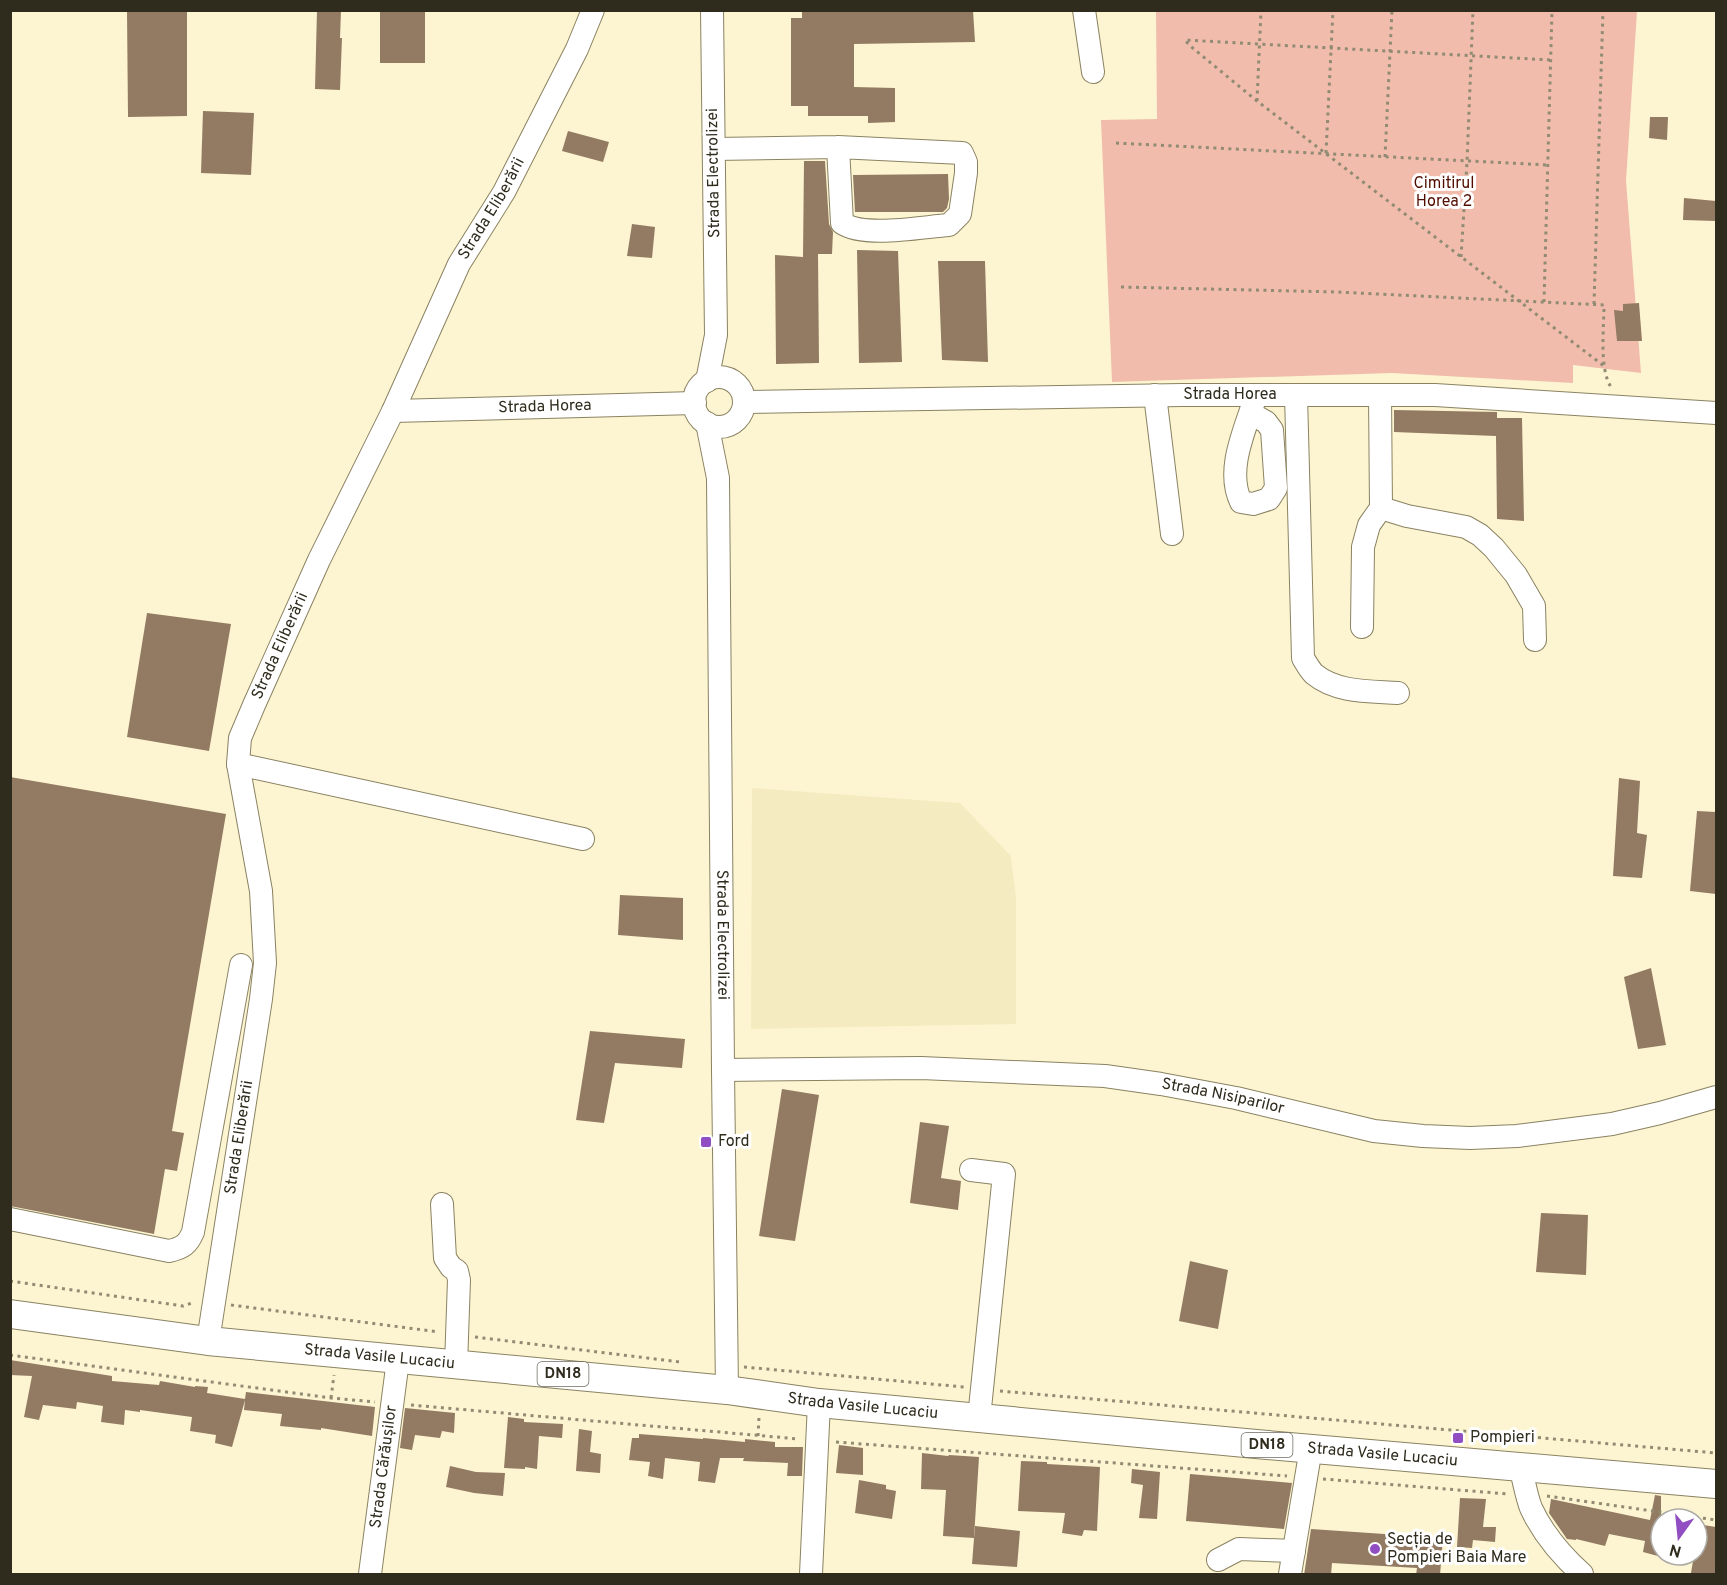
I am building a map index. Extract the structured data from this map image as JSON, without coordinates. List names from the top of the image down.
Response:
{
  "streets": {
    "main road": ["Strada Vasile Lucaciu", "DN18"],
    "street": [
      "Strada Electrolizei",
      "Strada Eliberării",
      "Strada Horea",
      "Strada Nisiparilor",
      "Strada Cărăușilor"
    ]
  },
  "crossings": [
    ["Strada Electrolizei", "Strada Horea"],
    ["Strada Electrolizei", "Strada Nisiparilor"],
    ["Strada Electrolizei", "Strada Vasile Lucaciu"],
    ["Strada Eliberării", "Strada Horea"],
    ["Strada Eliberării", "Strada Vasile Lucaciu"],
    ["Strada Vasile Lucaciu", "Strada Cărăușilor"]
  ],
  "parks": ["Cimitirul Horea 2"],
  "places": {
    "transit": ["Ford", "Pompieri"],
    "other": ["Secția de Pompieri Baia Mare"]
  },
  "north": "bottom"
}
